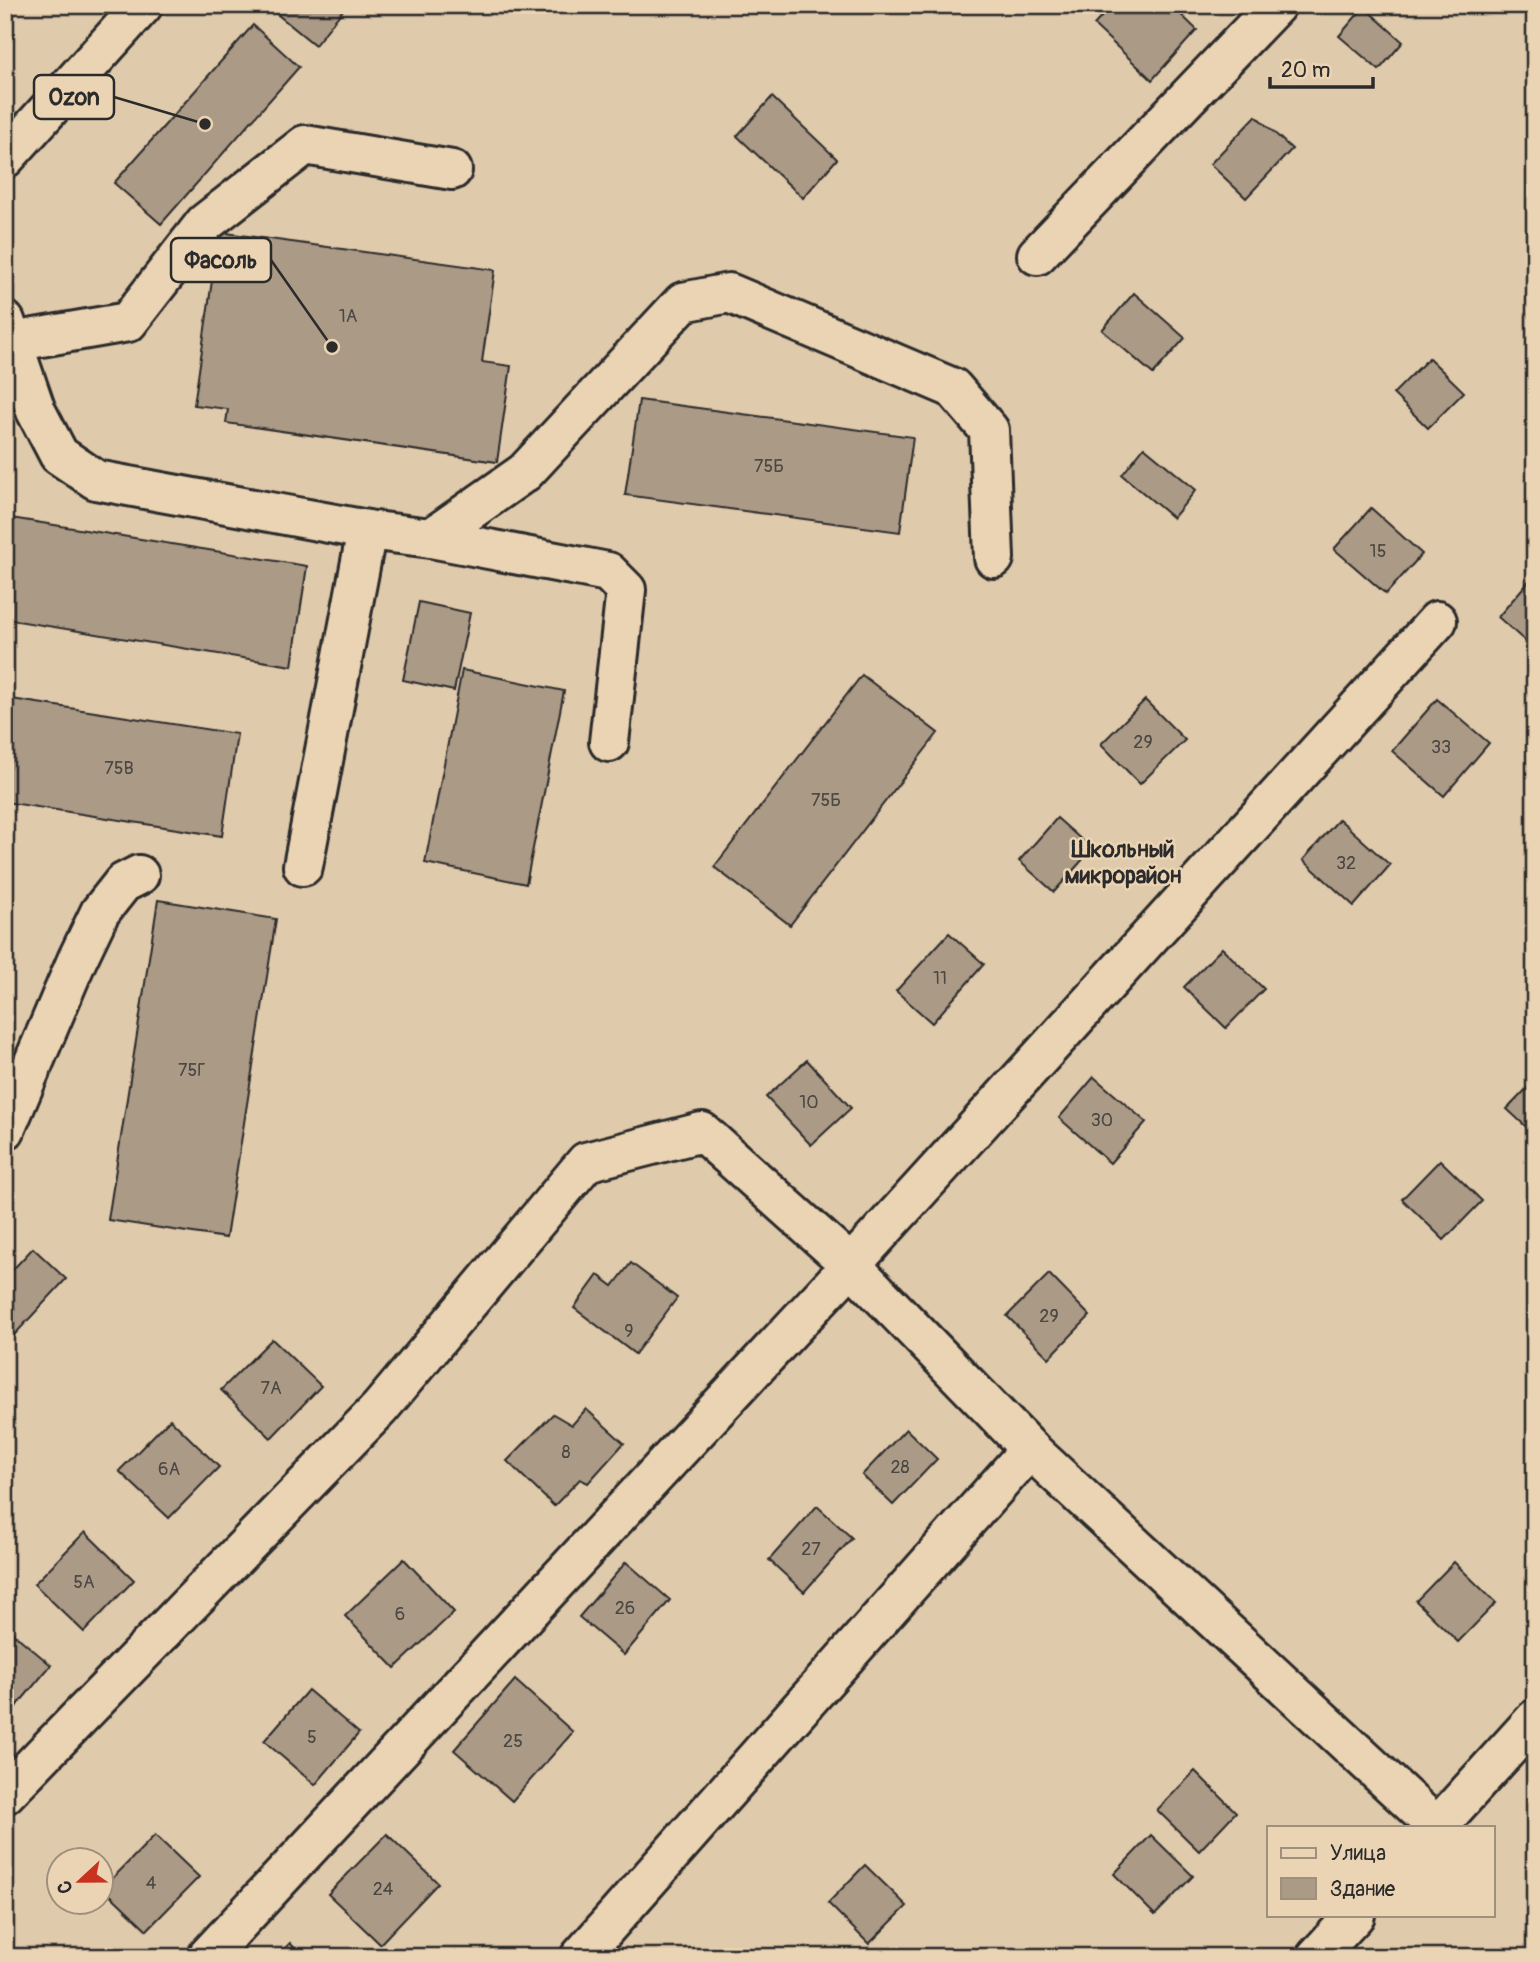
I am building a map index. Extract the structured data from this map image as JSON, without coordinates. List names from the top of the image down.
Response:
{
  "districts": ["Школьный микрорайон"],
  "places": ["Ozon", "Фасоль"],
  "house_numbers": [
    "1А",
    "75Б",
    "15",
    "29",
    "33",
    "75В",
    "75Б",
    "32",
    "11",
    "75Г",
    "10",
    "30",
    "29",
    "9",
    "7А",
    "8",
    "28",
    "6А",
    "27",
    "5А",
    "26",
    "6",
    "5",
    "25",
    "4",
    "24"
  ],
  "legend": ["Улица", "Здание"],
  "scale_bar": "20 m",
  "north": "left"
}
